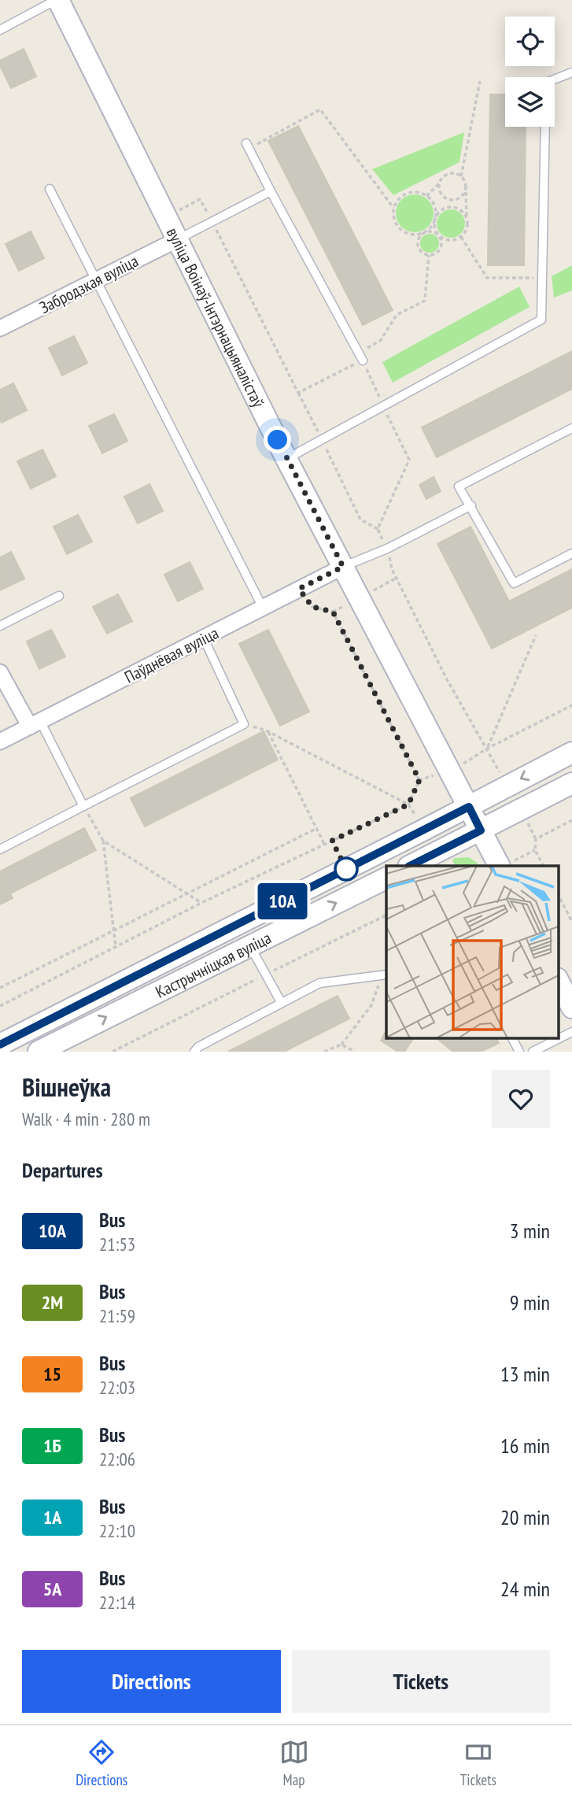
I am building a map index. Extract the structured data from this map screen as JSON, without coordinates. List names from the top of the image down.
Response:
{
  "streets": {
    "main road": ["вуліца Воінаў-Інтэрнацыяналістаў", "Кастрычніцкая вуліца"],
    "street": ["Забродзкая вуліца", "Паўднёвая вуліца"]
  },
  "crossings": [
    ["Забродзкая вуліца", "вуліца Воінаў-Інтэрнацыяналістаў"],
    ["вуліца Воінаў-Інтэрнацыяналістаў", "Паўднёвая вуліца"],
    ["вуліца Воінаў-Інтэрнацыяналістаў", "Кастрычніцкая вуліца"]
  ],
  "lines": ["bus line 10A"],
  "page": {
    "on_map": "10A",
    "heading": [
      ["Вішнеўка", "Walk · 4 min · 280 m"],
      "Departures"
    ],
    "list": [
      {
        "mark": "10A",
        "name": "Bus",
        "note": "21:53",
        "value": "3 min"
      },
      {
        "mark": "2М",
        "name": "Bus",
        "note": "21:59",
        "value": "9 min"
      },
      {
        "mark": "15",
        "name": "Bus",
        "note": "22:03",
        "value": "13 min"
      },
      {
        "mark": "1Б",
        "name": "Bus",
        "note": "22:06",
        "value": "16 min"
      },
      {
        "mark": "1А",
        "name": "Bus",
        "note": "22:10",
        "value": "20 min"
      },
      {
        "mark": "5А",
        "name": "Bus",
        "note": "22:14",
        "value": "24 min"
      }
    ],
    "buttons": ["Directions", "Tickets"],
    "tabs": ["Directions", "Map", "Tickets"]
  }
}
